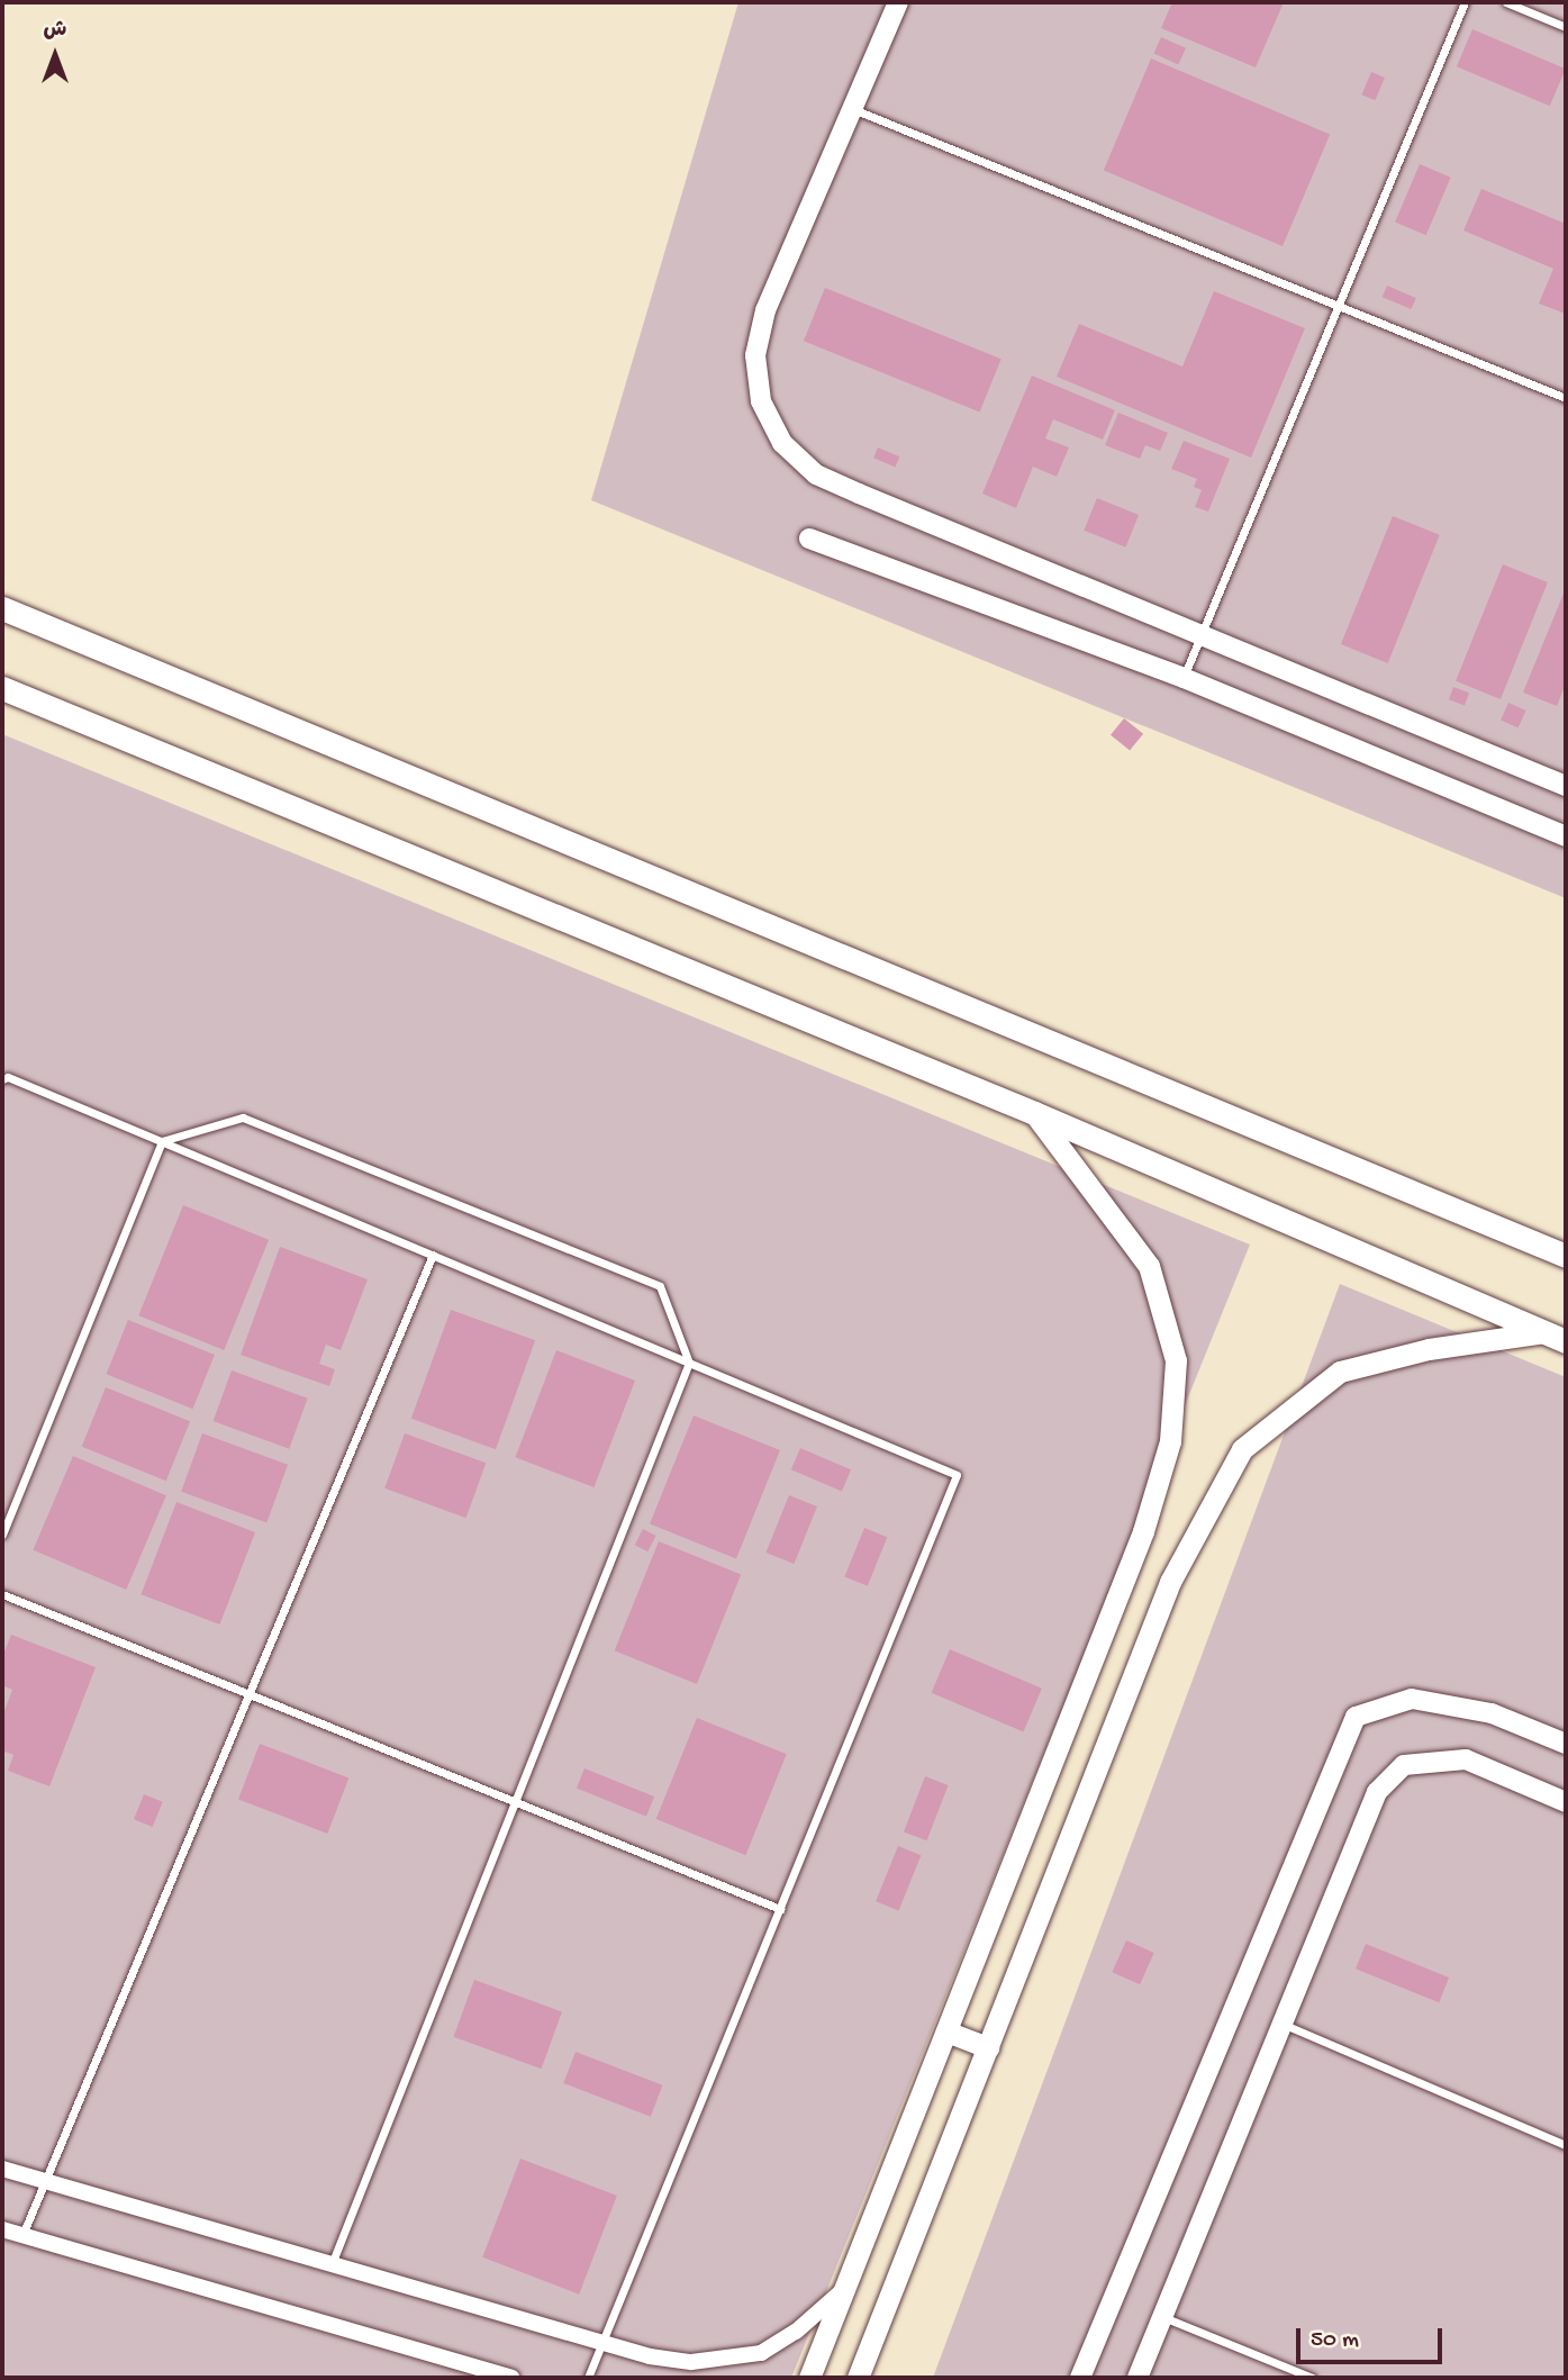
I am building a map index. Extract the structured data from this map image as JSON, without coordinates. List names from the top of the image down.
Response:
{
  "scale_bar": "50 m",
  "north": "top"
}
